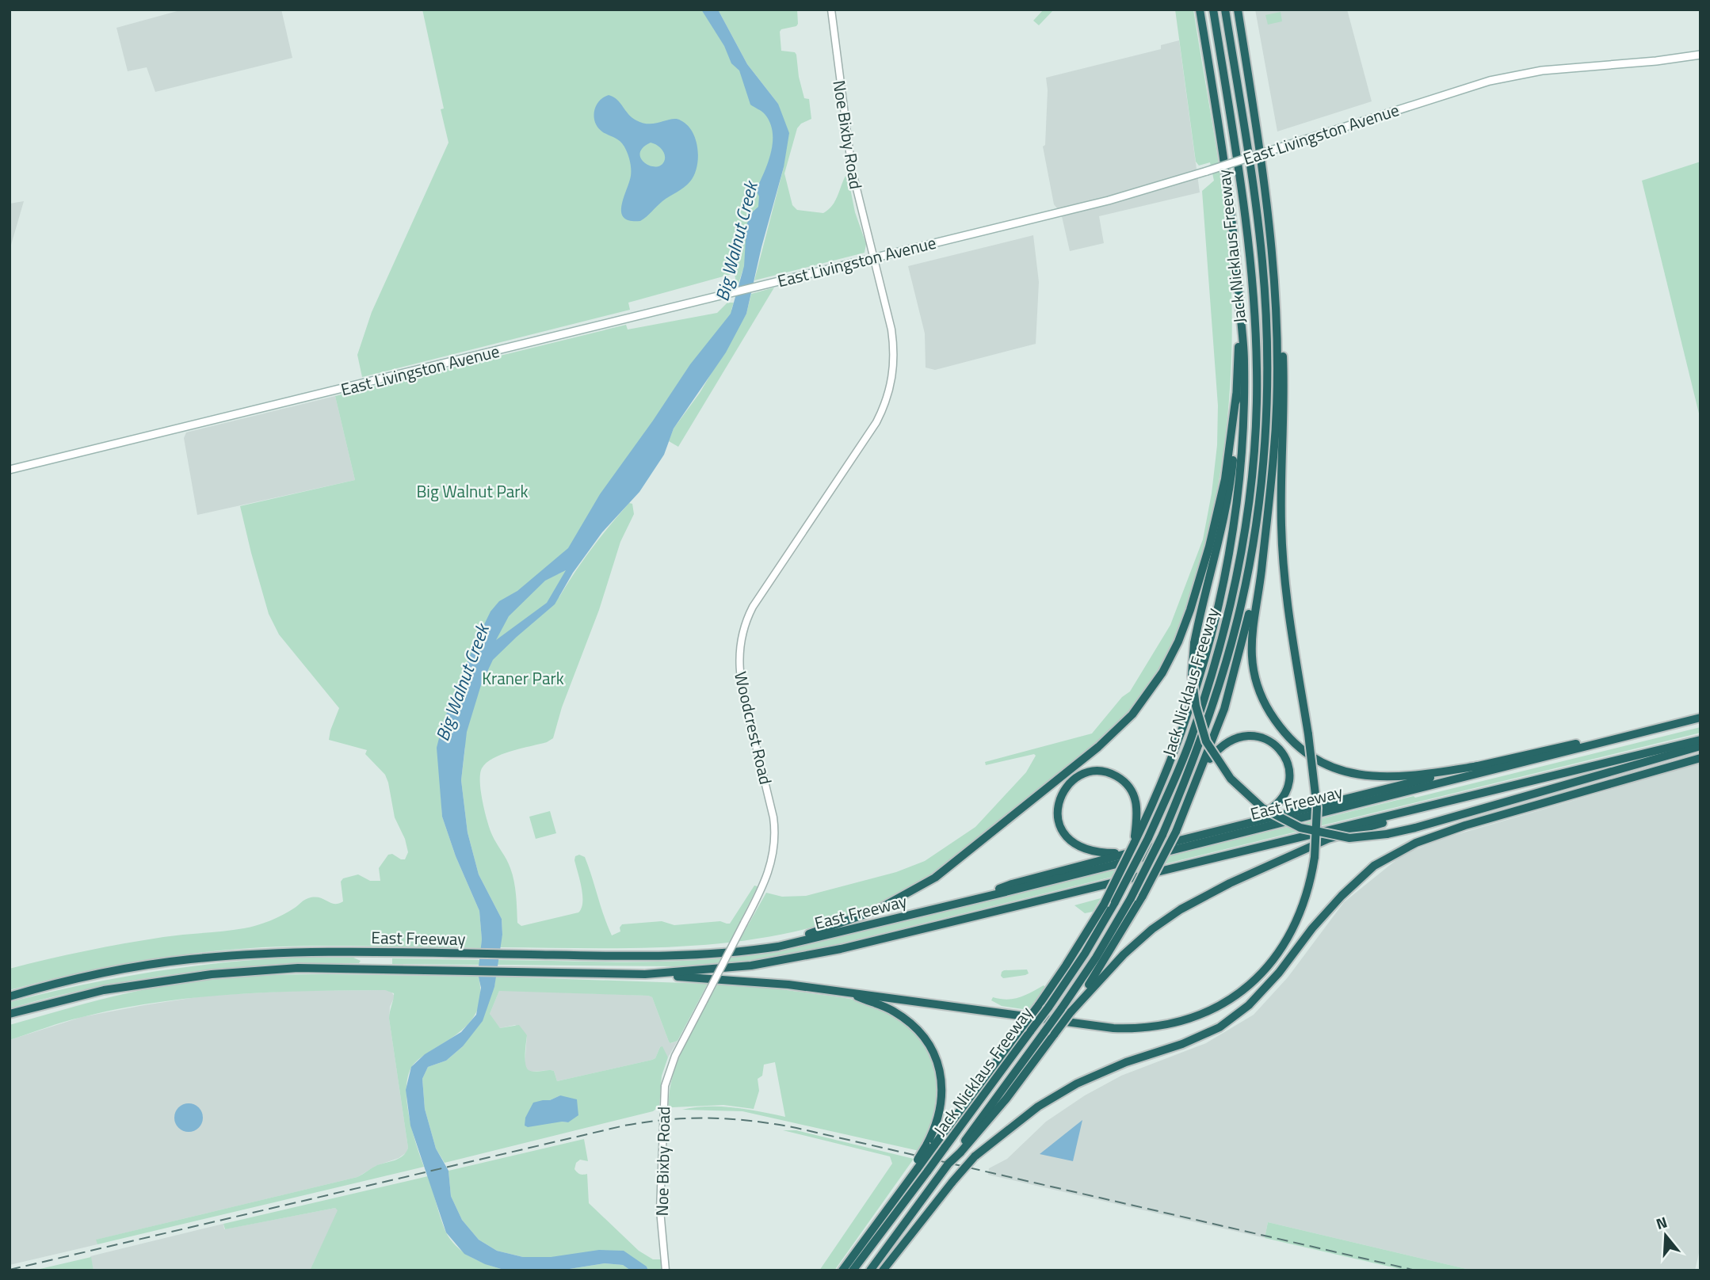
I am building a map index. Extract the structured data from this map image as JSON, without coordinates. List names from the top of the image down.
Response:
{
  "streets": {
    "highway": ["Jack Nicklaus Freeway", "East Freeway"],
    "main road": ["East Livingston Avenue"],
    "street": ["Noe Bixby Road", "Woodcrest Road"]
  },
  "crossings": [
    ["East Livingston Avenue", "Noe Bixby Road"],
    ["East Livingston Avenue", "Woodcrest Road"],
    ["Noe Bixby Road", "Woodcrest Road"]
  ],
  "water": ["Big Walnut Creek"],
  "parks": ["Big Walnut Park", "Kraner Park"],
  "north": "top"
}
